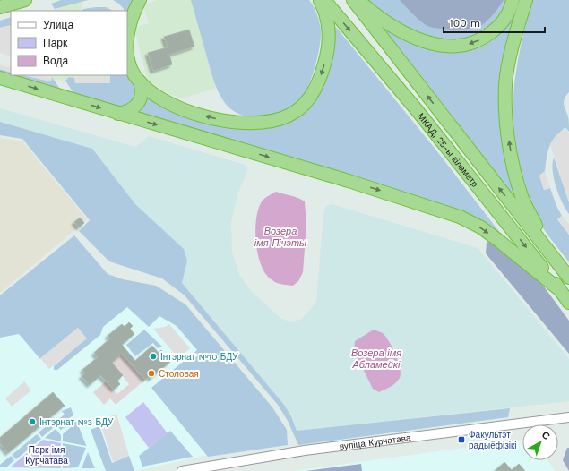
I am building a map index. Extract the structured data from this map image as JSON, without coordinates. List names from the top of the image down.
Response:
{
  "streets": {
    "highway": ["МКАД, 25-ы кіламетр"],
    "street": ["вуліца Курчатава"]
  },
  "water": ["Возера імя Пічэты", "Возера імя Абламейкі"],
  "parks": ["Парк імя Курчатава"],
  "places": {
    "other": ["Інтэрнат №10 БДУ", "Столовая", "Інтэрнат №3 БДУ"],
    "transit": ["Факультэт радыёфізікі"]
  },
  "legend": ["Улица", "Парк", "Вода"],
  "scale_bar": "100 m",
  "north": "top right"
}
